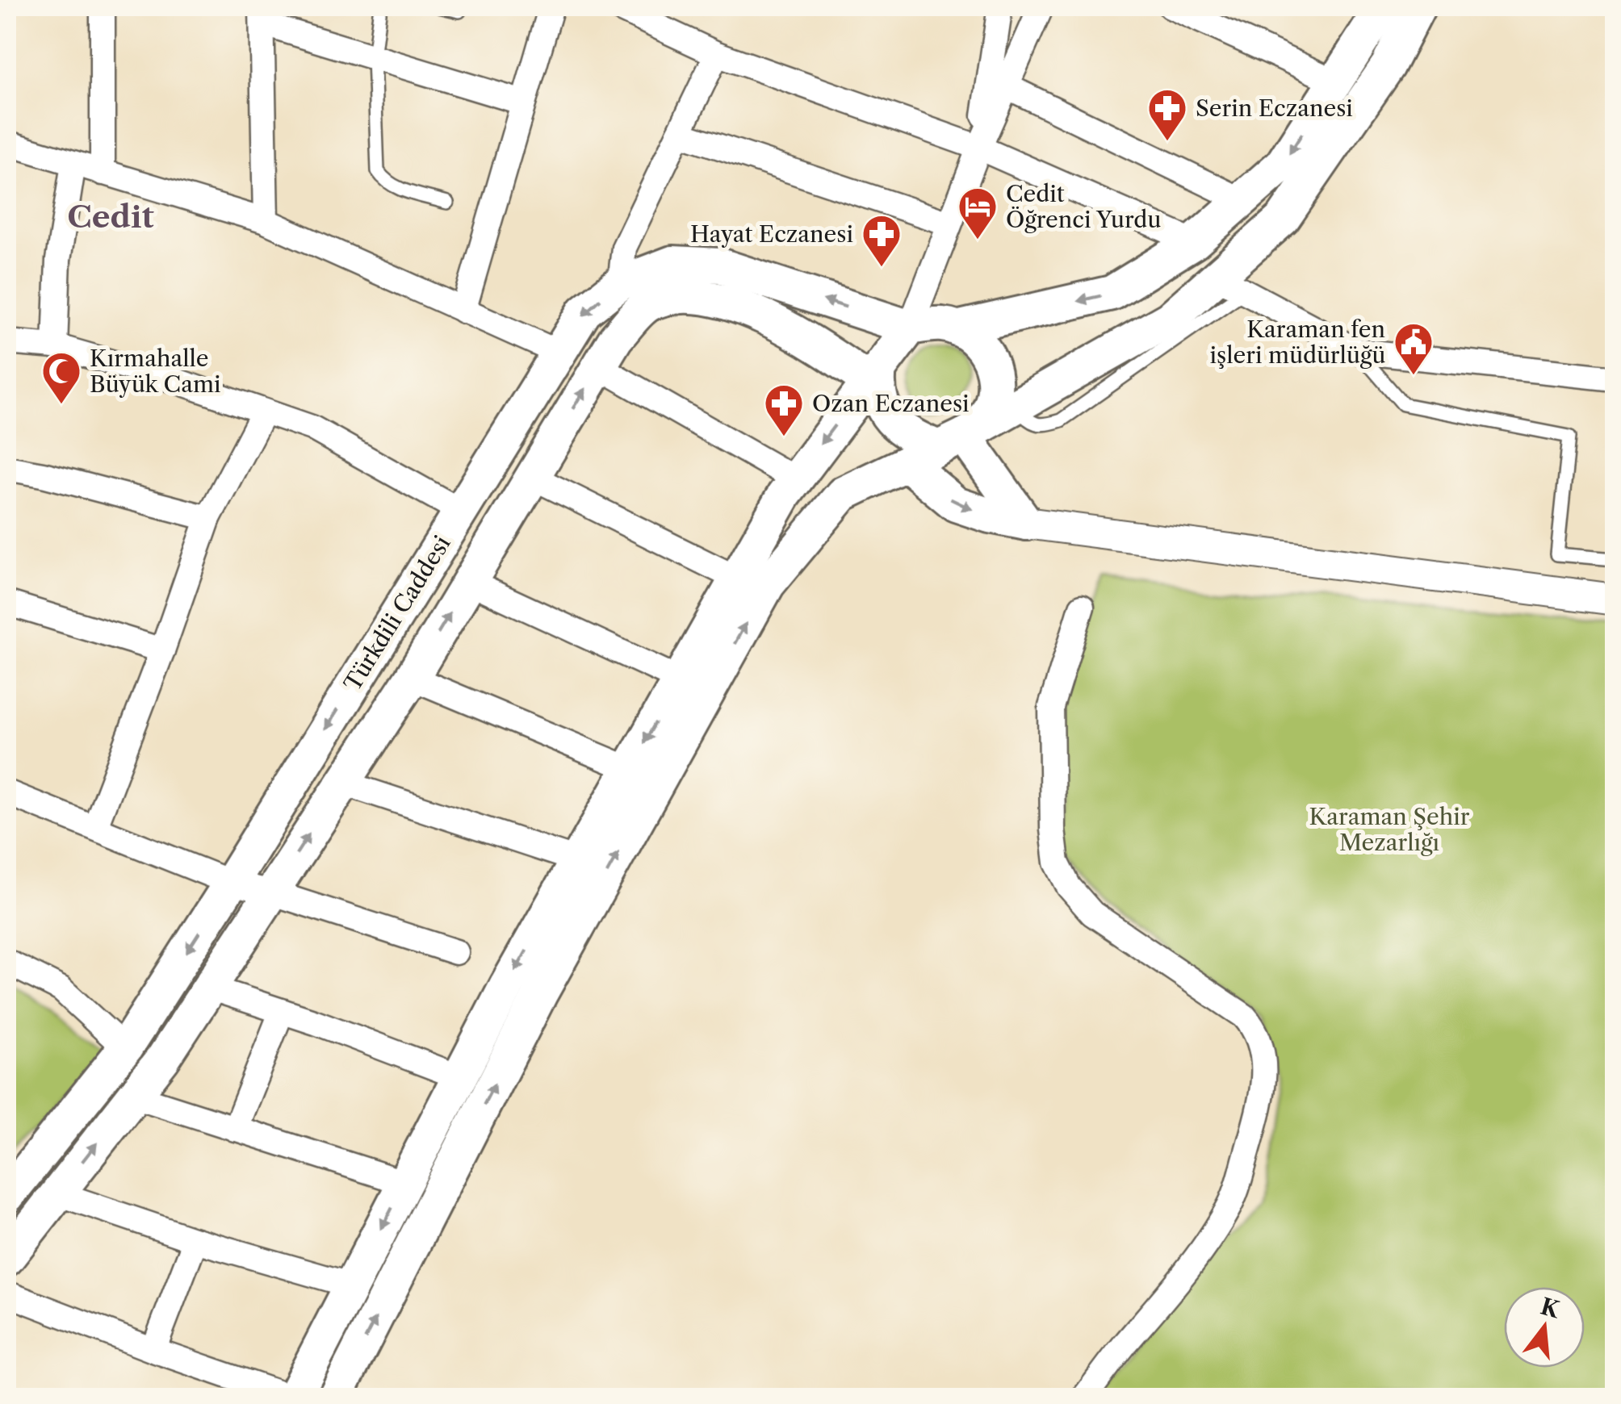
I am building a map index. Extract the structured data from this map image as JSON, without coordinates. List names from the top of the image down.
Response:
{
  "streets": {
    "main road": ["Türkdili Caddesi"]
  },
  "districts": ["Cedit"],
  "parks": ["Karaman Şehir Mezarlığı"],
  "places": {
    "pharmacy": ["Serin Eczanesi", "Hayat Eczanesi", "Ozan Eczanesi"],
    "hotel": ["Cedit Öğrenci Yurdu"],
    "public building": ["Karaman fen işleri müdürlüğü"],
    "mosque": ["Kırmahalle Büyük Cami"]
  },
  "north": "top"
}
